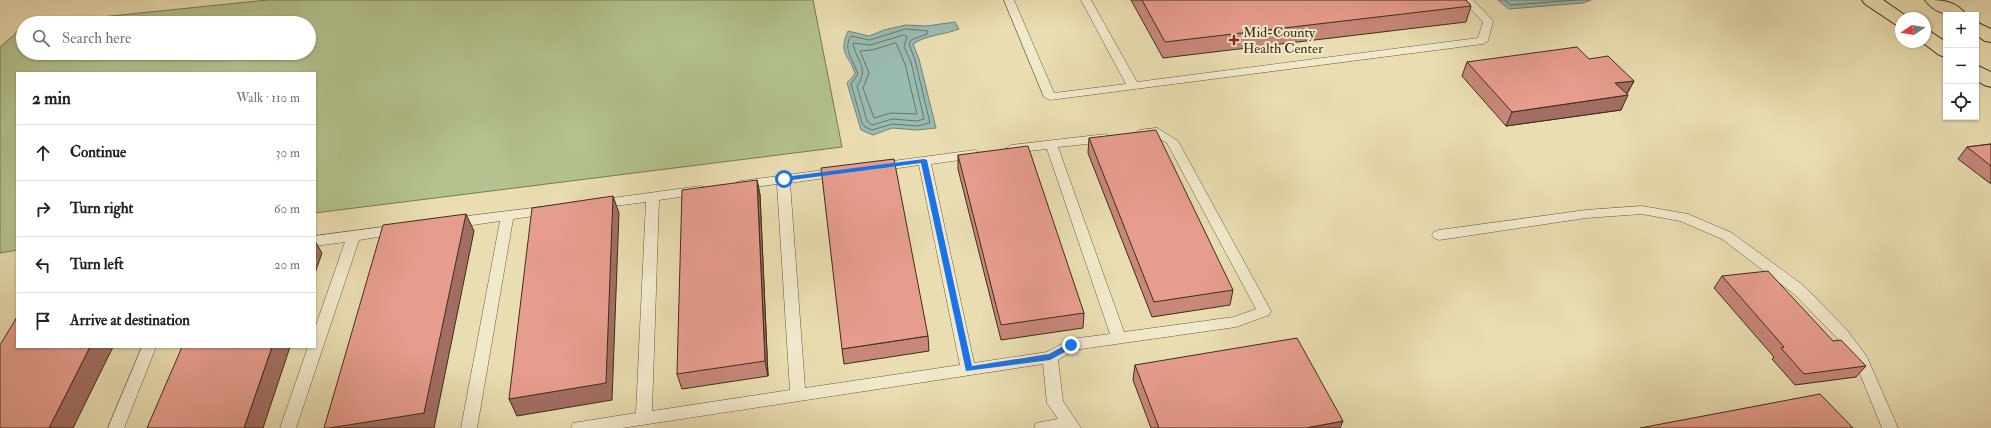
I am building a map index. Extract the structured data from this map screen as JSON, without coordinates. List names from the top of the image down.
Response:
{
  "places": {
    "health": ["Mid-County Health Center"]
  },
  "north": "left",
  "page": {
    "map_buttons": ["+", "−"],
    "search": "Search here",
    "heading": ["2 min", "Walk · 110 m"],
    "list": [
      ["Continue", "30 m"],
      ["Turn right", "60 m"],
      ["Turn left", "20 m"],
      "Arrive at destination"
    ]
  }
}
